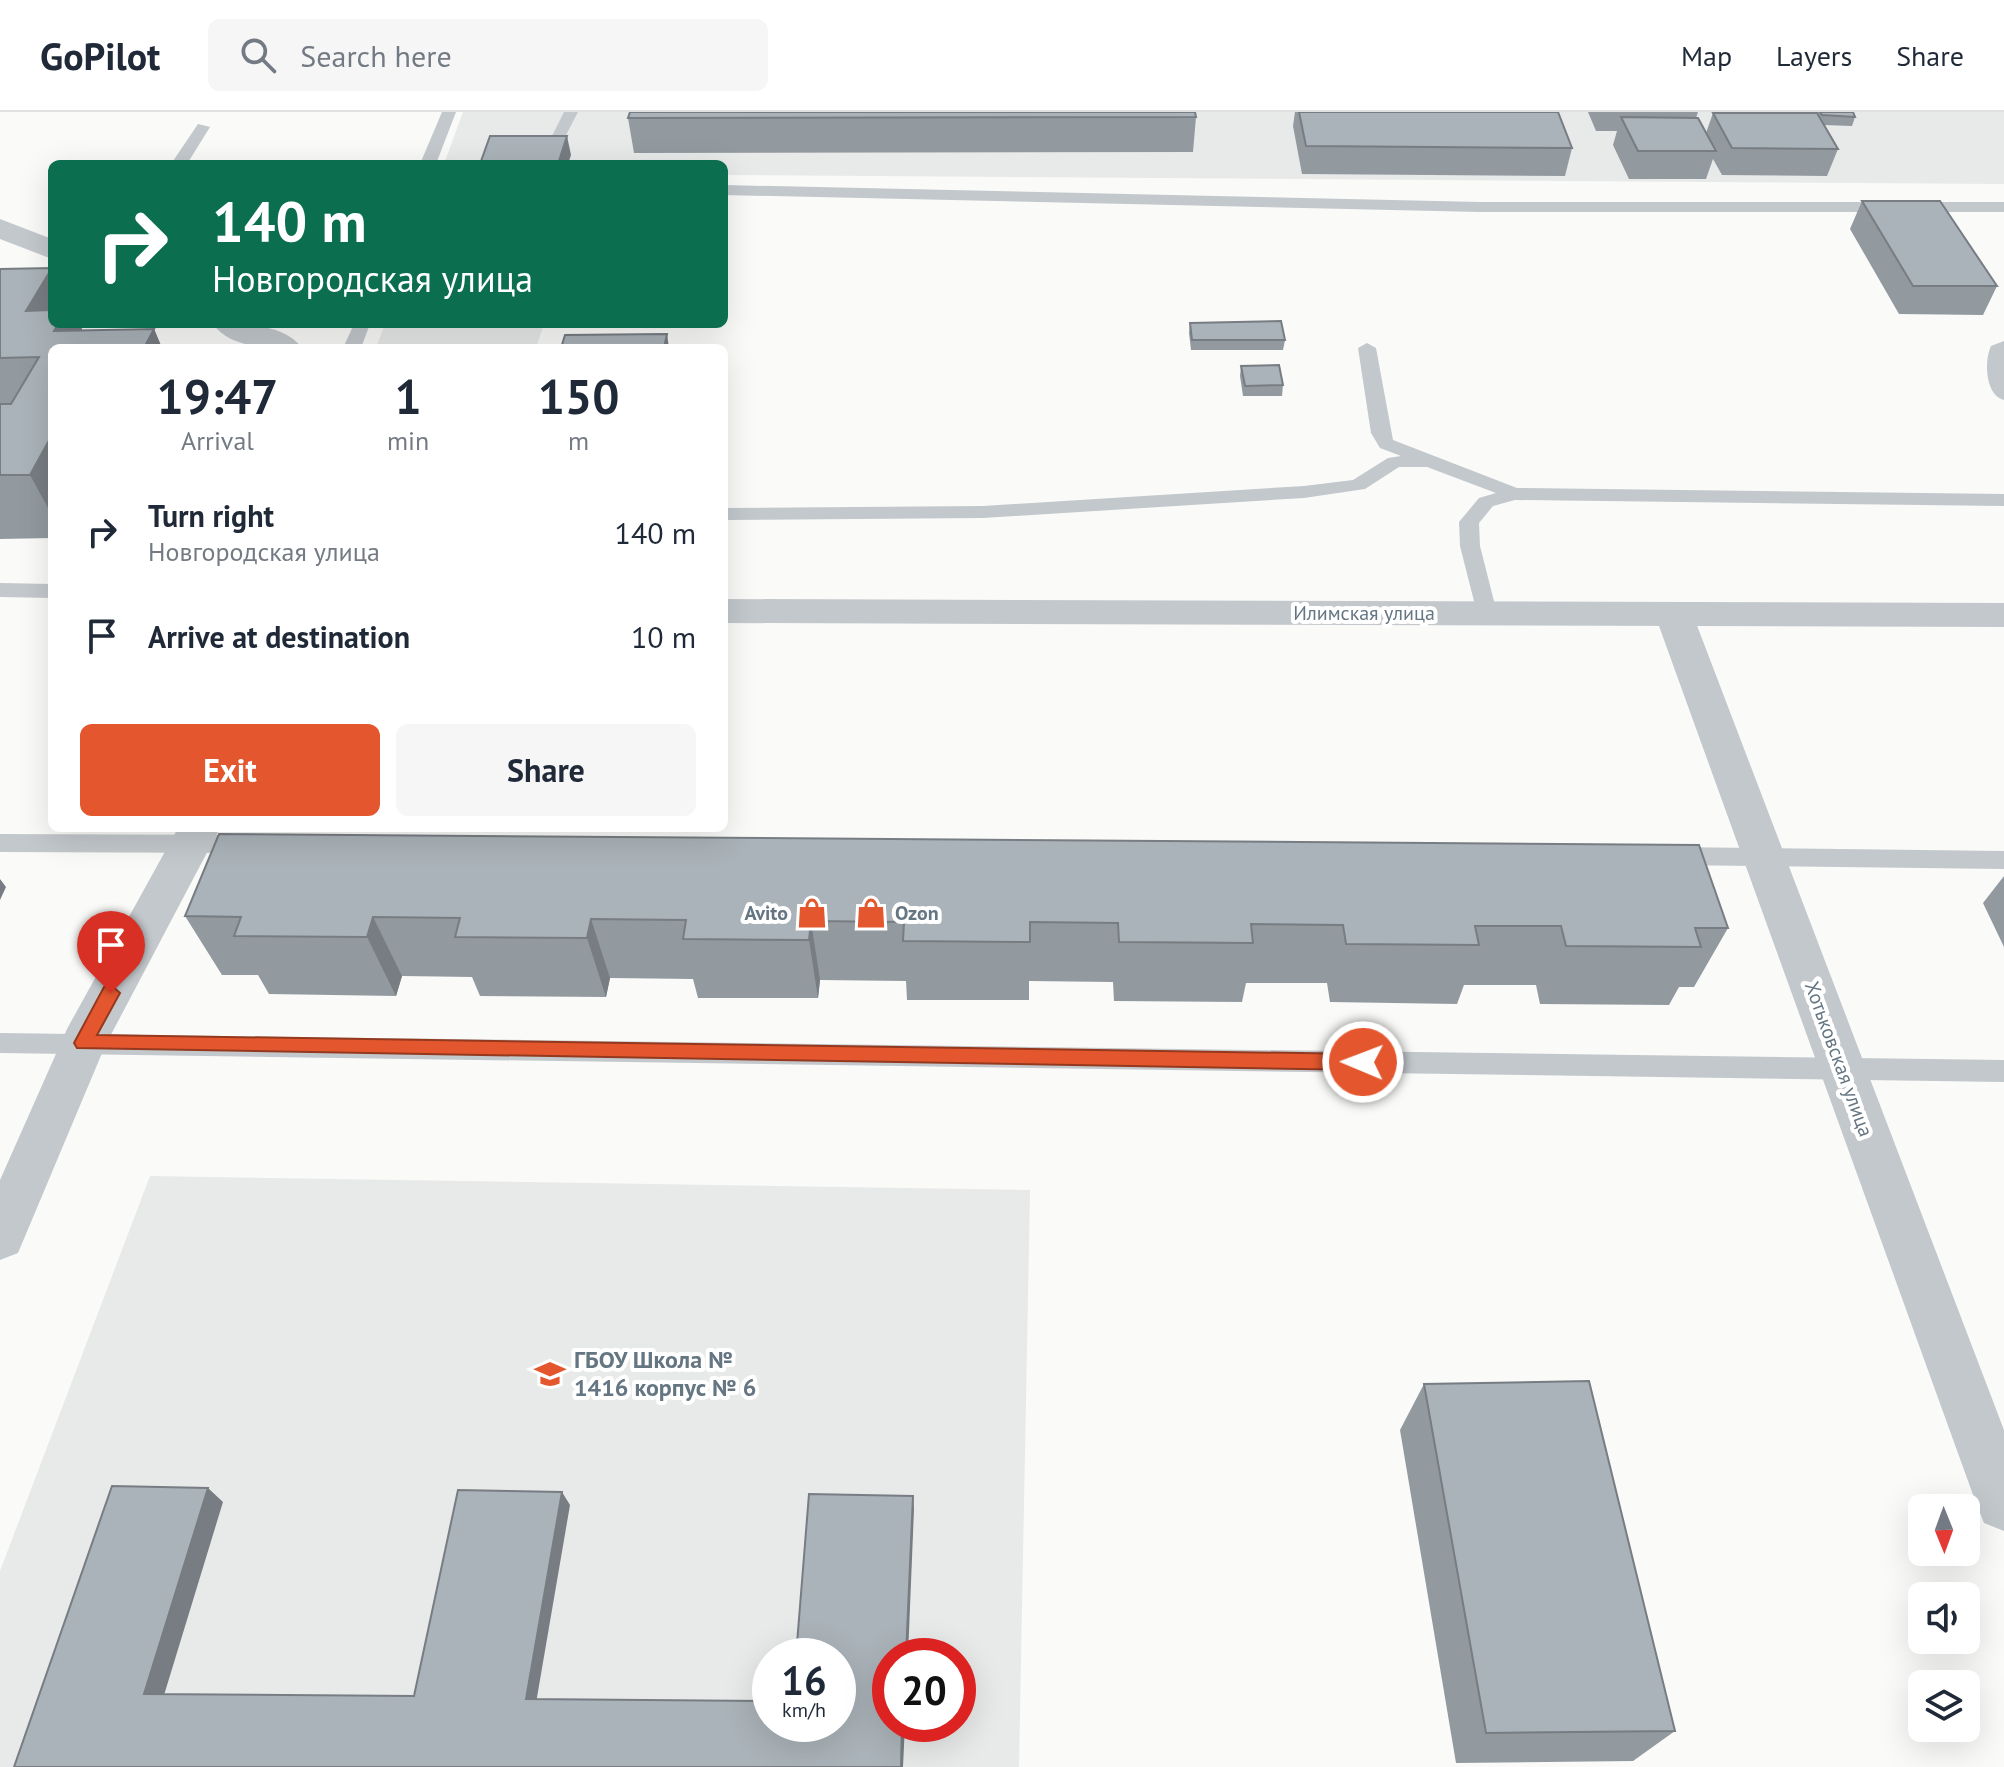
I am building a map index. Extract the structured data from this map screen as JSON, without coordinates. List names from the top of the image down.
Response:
{
  "streets": {
    "street": ["Илимская улица", "Хотьковская улица"]
  },
  "crossings": [
    ["Илимская улица", "Хотьковская улица"]
  ],
  "places": {
    "shop": ["Avito", "Ozon"],
    "school or university": ["ГБОУ Школа № 1416 корпус № 6"]
  },
  "north": "bottom",
  "page": {
    "header": "GoPilot",
    "search": "Search here",
    "nav": ["Map", "Layers", "Share"],
    "turn": ["140 m", "Новгородская улица"],
    "eta": [
      "19:47",
      "Arrival",
      "1",
      "min",
      "150",
      "m"
    ],
    "list": [
      {
        "name": "Turn right",
        "note": "Новгородская улица",
        "value": "140 m"
      },
      {
        "name": "Arrive at destination",
        "value": "10 m"
      }
    ],
    "buttons": ["Exit", "Share"],
    "speed": "16 km/h",
    "limit": "20"
  }
}
